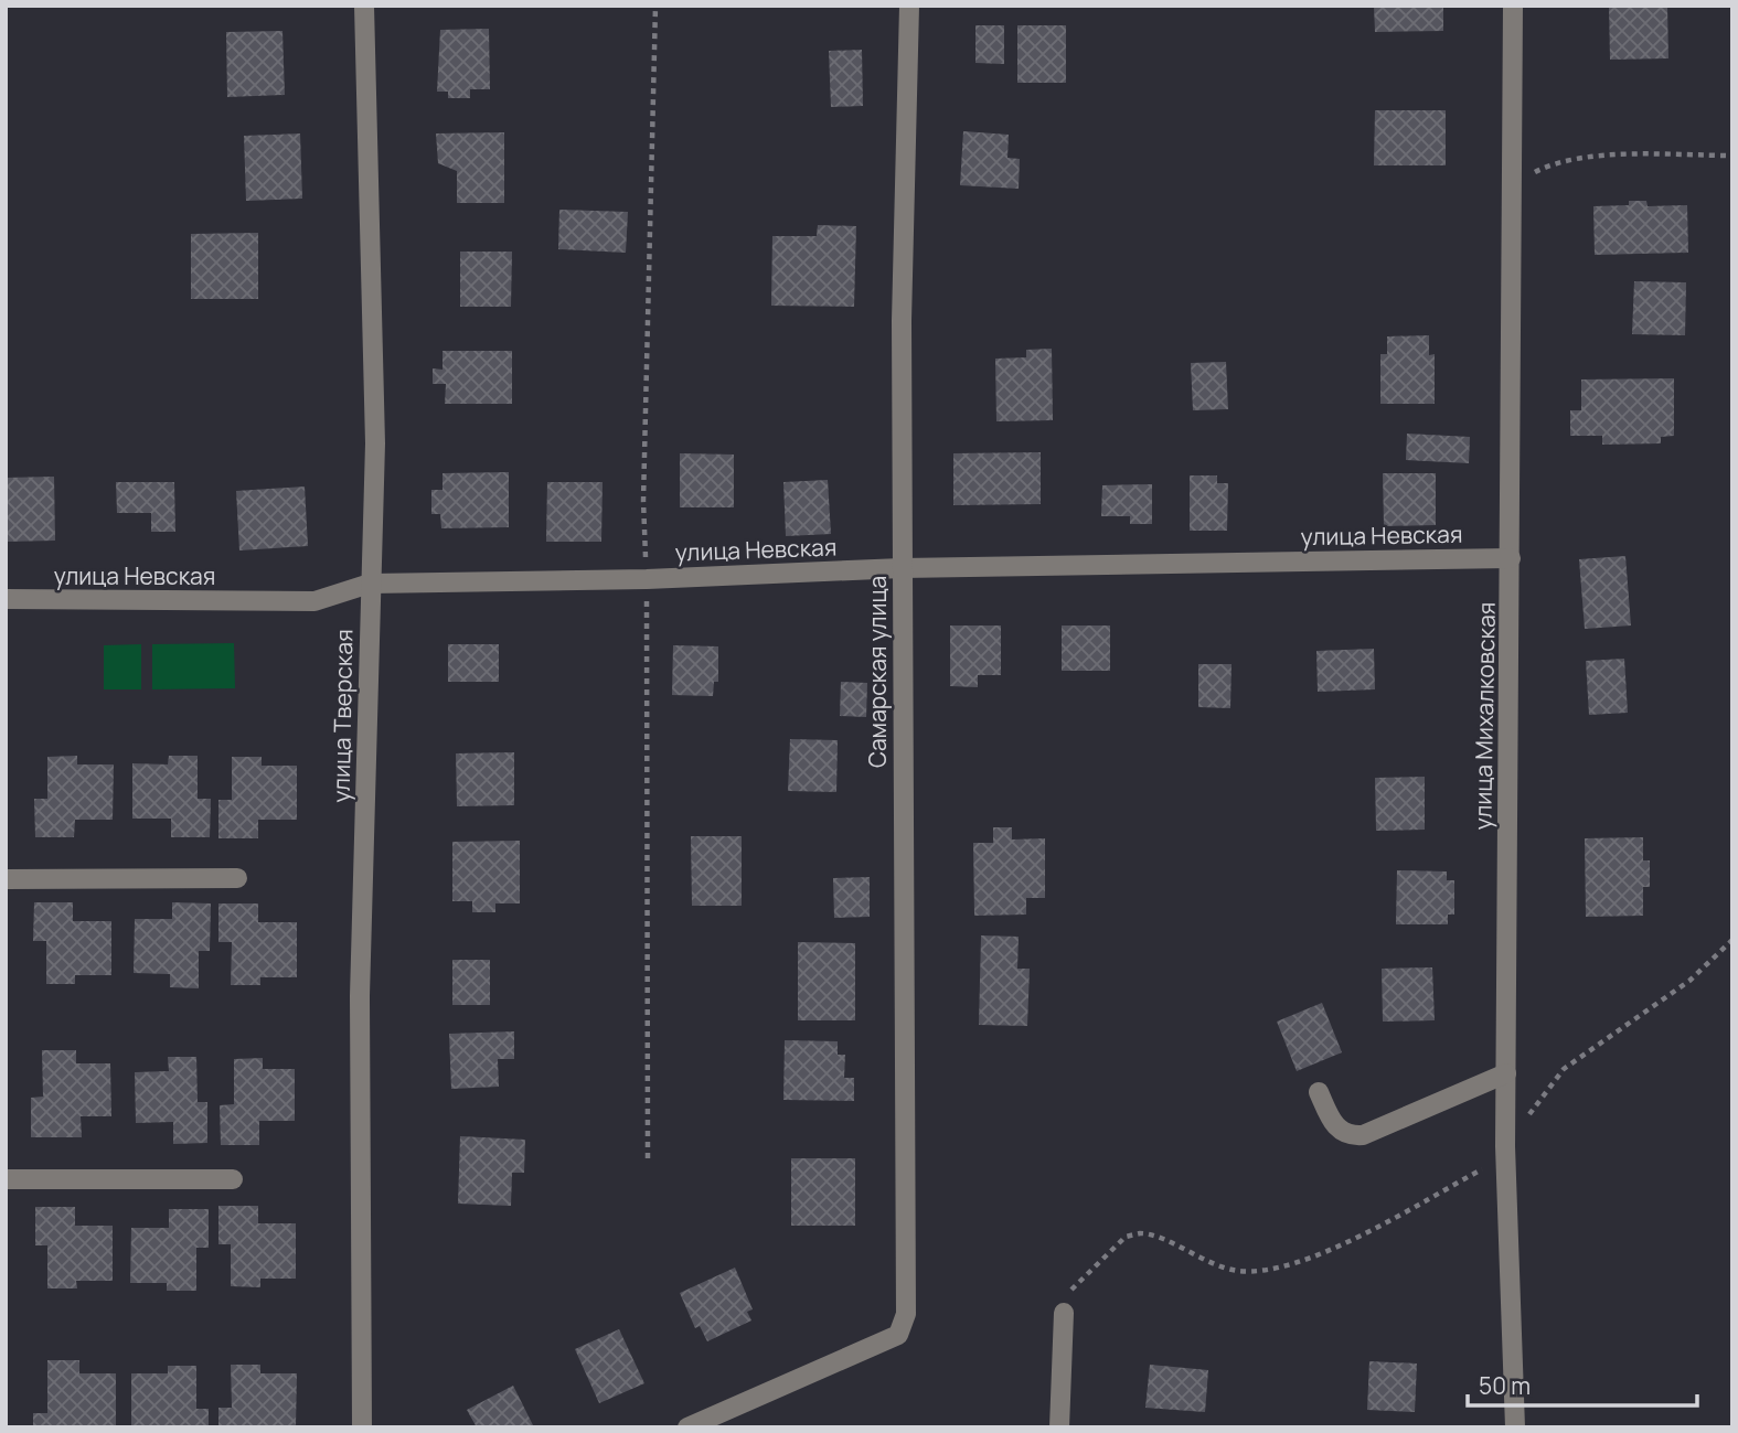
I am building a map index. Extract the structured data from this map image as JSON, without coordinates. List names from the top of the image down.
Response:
{
  "streets": {
    "street": [
      "улица Невская",
      "Самарская улица",
      "улица Тверская",
      "улица Михалковская"
    ]
  },
  "crossings": [
    ["улица Невская", "Самарская улица"],
    ["улица Невская", "улица Тверская"],
    ["улица Невская", "улица Михалковская"]
  ],
  "scale_bar": "50 m"
}
